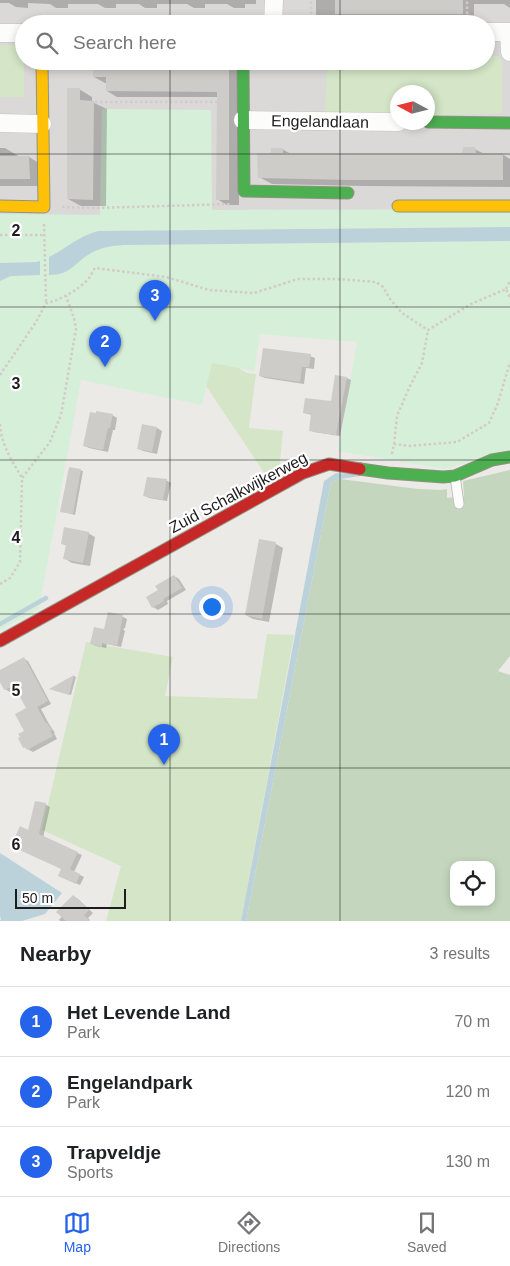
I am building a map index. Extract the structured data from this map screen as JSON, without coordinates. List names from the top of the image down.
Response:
{
  "streets": {
    "street": ["Engelandlaan", "Zuid Schalkwijkerweg"]
  },
  "scale_bar": "50 m",
  "north": "left",
  "page": {
    "search": "Search here",
    "pins": ["3", "2", "1"],
    "scale": "50 m",
    "heading": ["Nearby", "3 results"],
    "list": [
      {
        "mark": "1",
        "name": "Het Levende Land",
        "note": "Park",
        "value": "70 m"
      },
      {
        "mark": "2",
        "name": "Engelandpark",
        "note": "Park",
        "value": "120 m"
      },
      {
        "mark": "3",
        "name": "Trapveldje",
        "note": "Sports",
        "value": "130 m"
      }
    ],
    "nav": ["Map", "Directions", "Saved"]
  },
  "grid": {
    "rows": [
      "2",
      "3",
      "4",
      "5",
      "6"
    ]
  }
}
